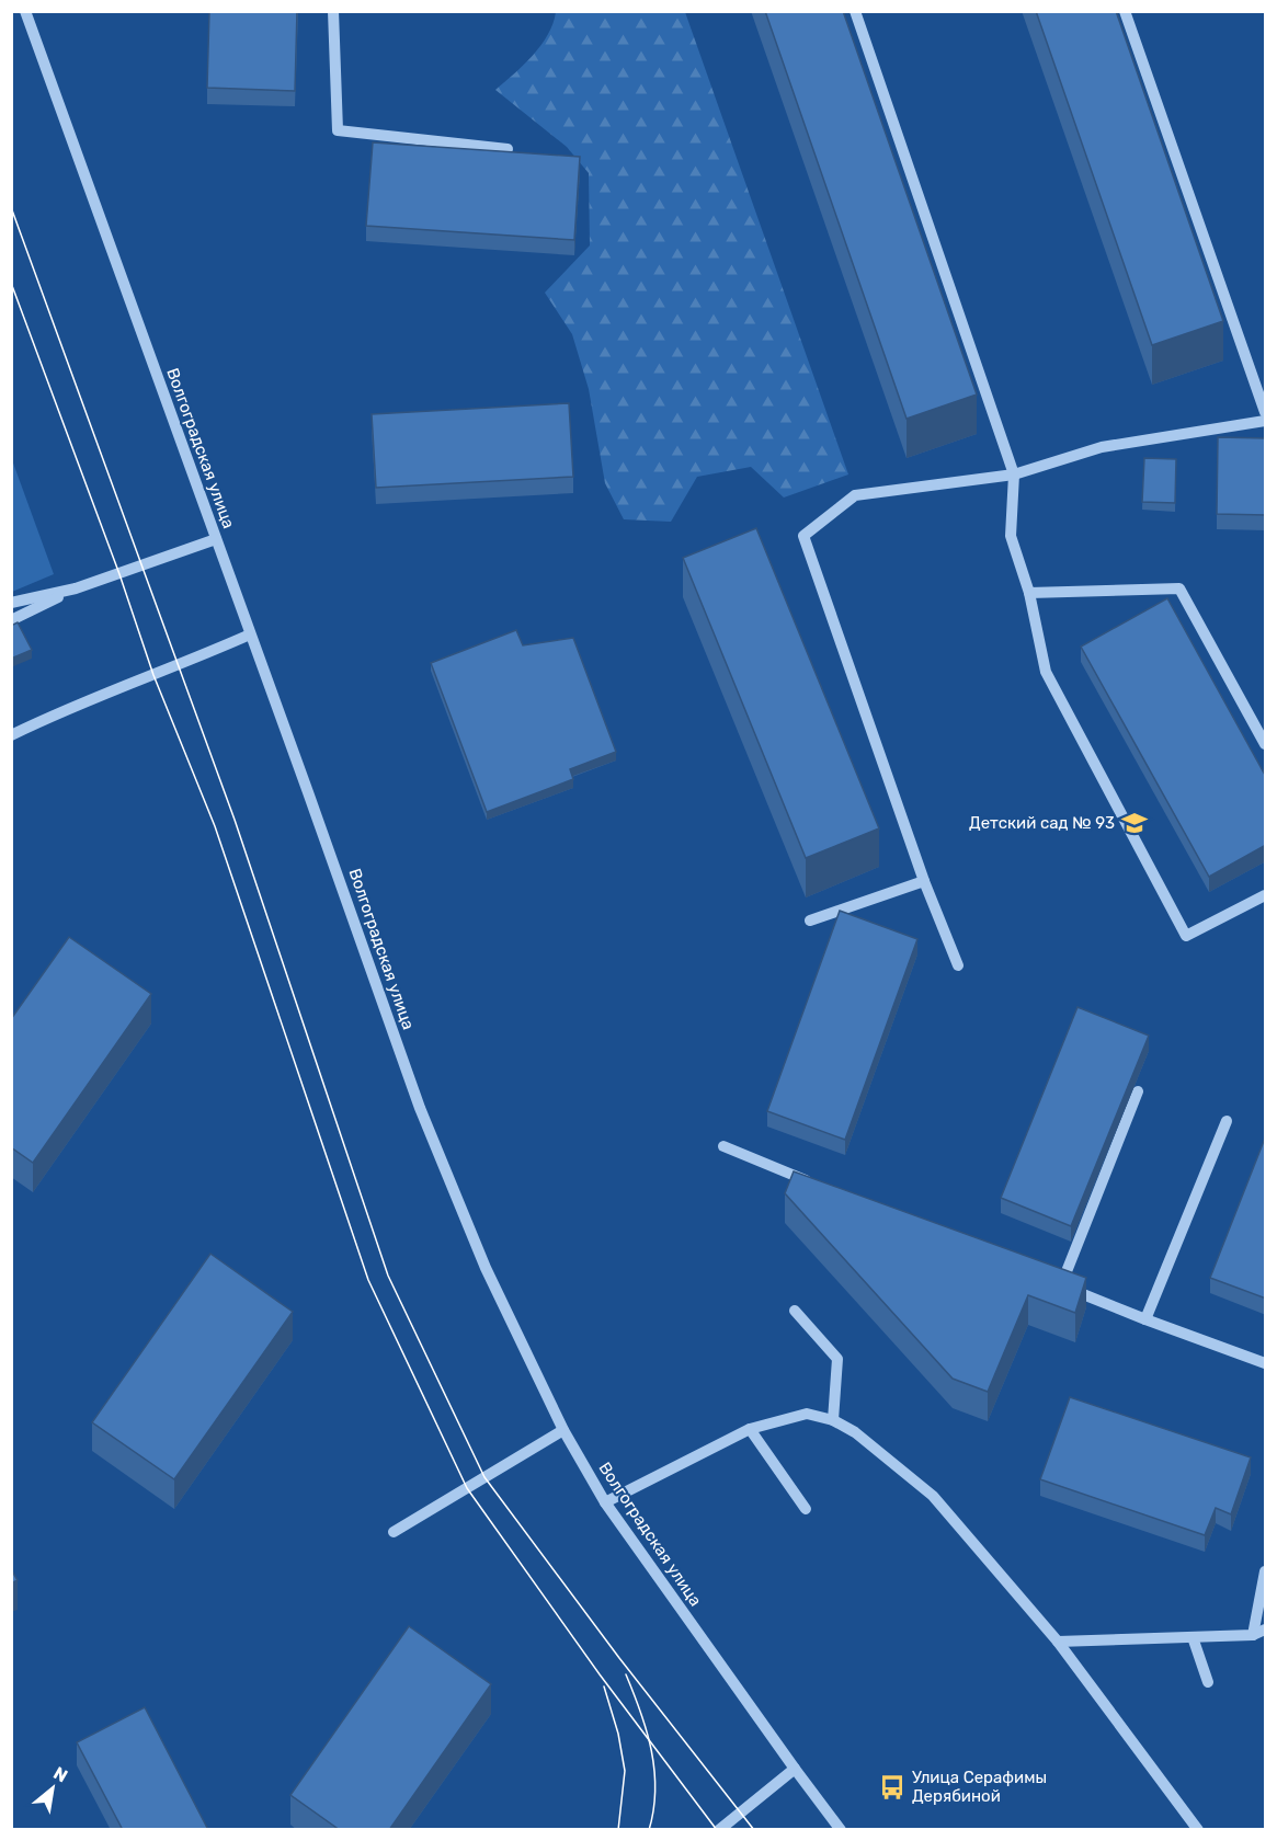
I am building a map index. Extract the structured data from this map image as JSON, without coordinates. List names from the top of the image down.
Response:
{
  "streets": {
    "street": ["Волгоградская улица"]
  },
  "places": {
    "school or university": ["Детский сад № 93"],
    "bus stop": ["Улица Серафимы Дерябиной"]
  },
  "north": "top right"
}
